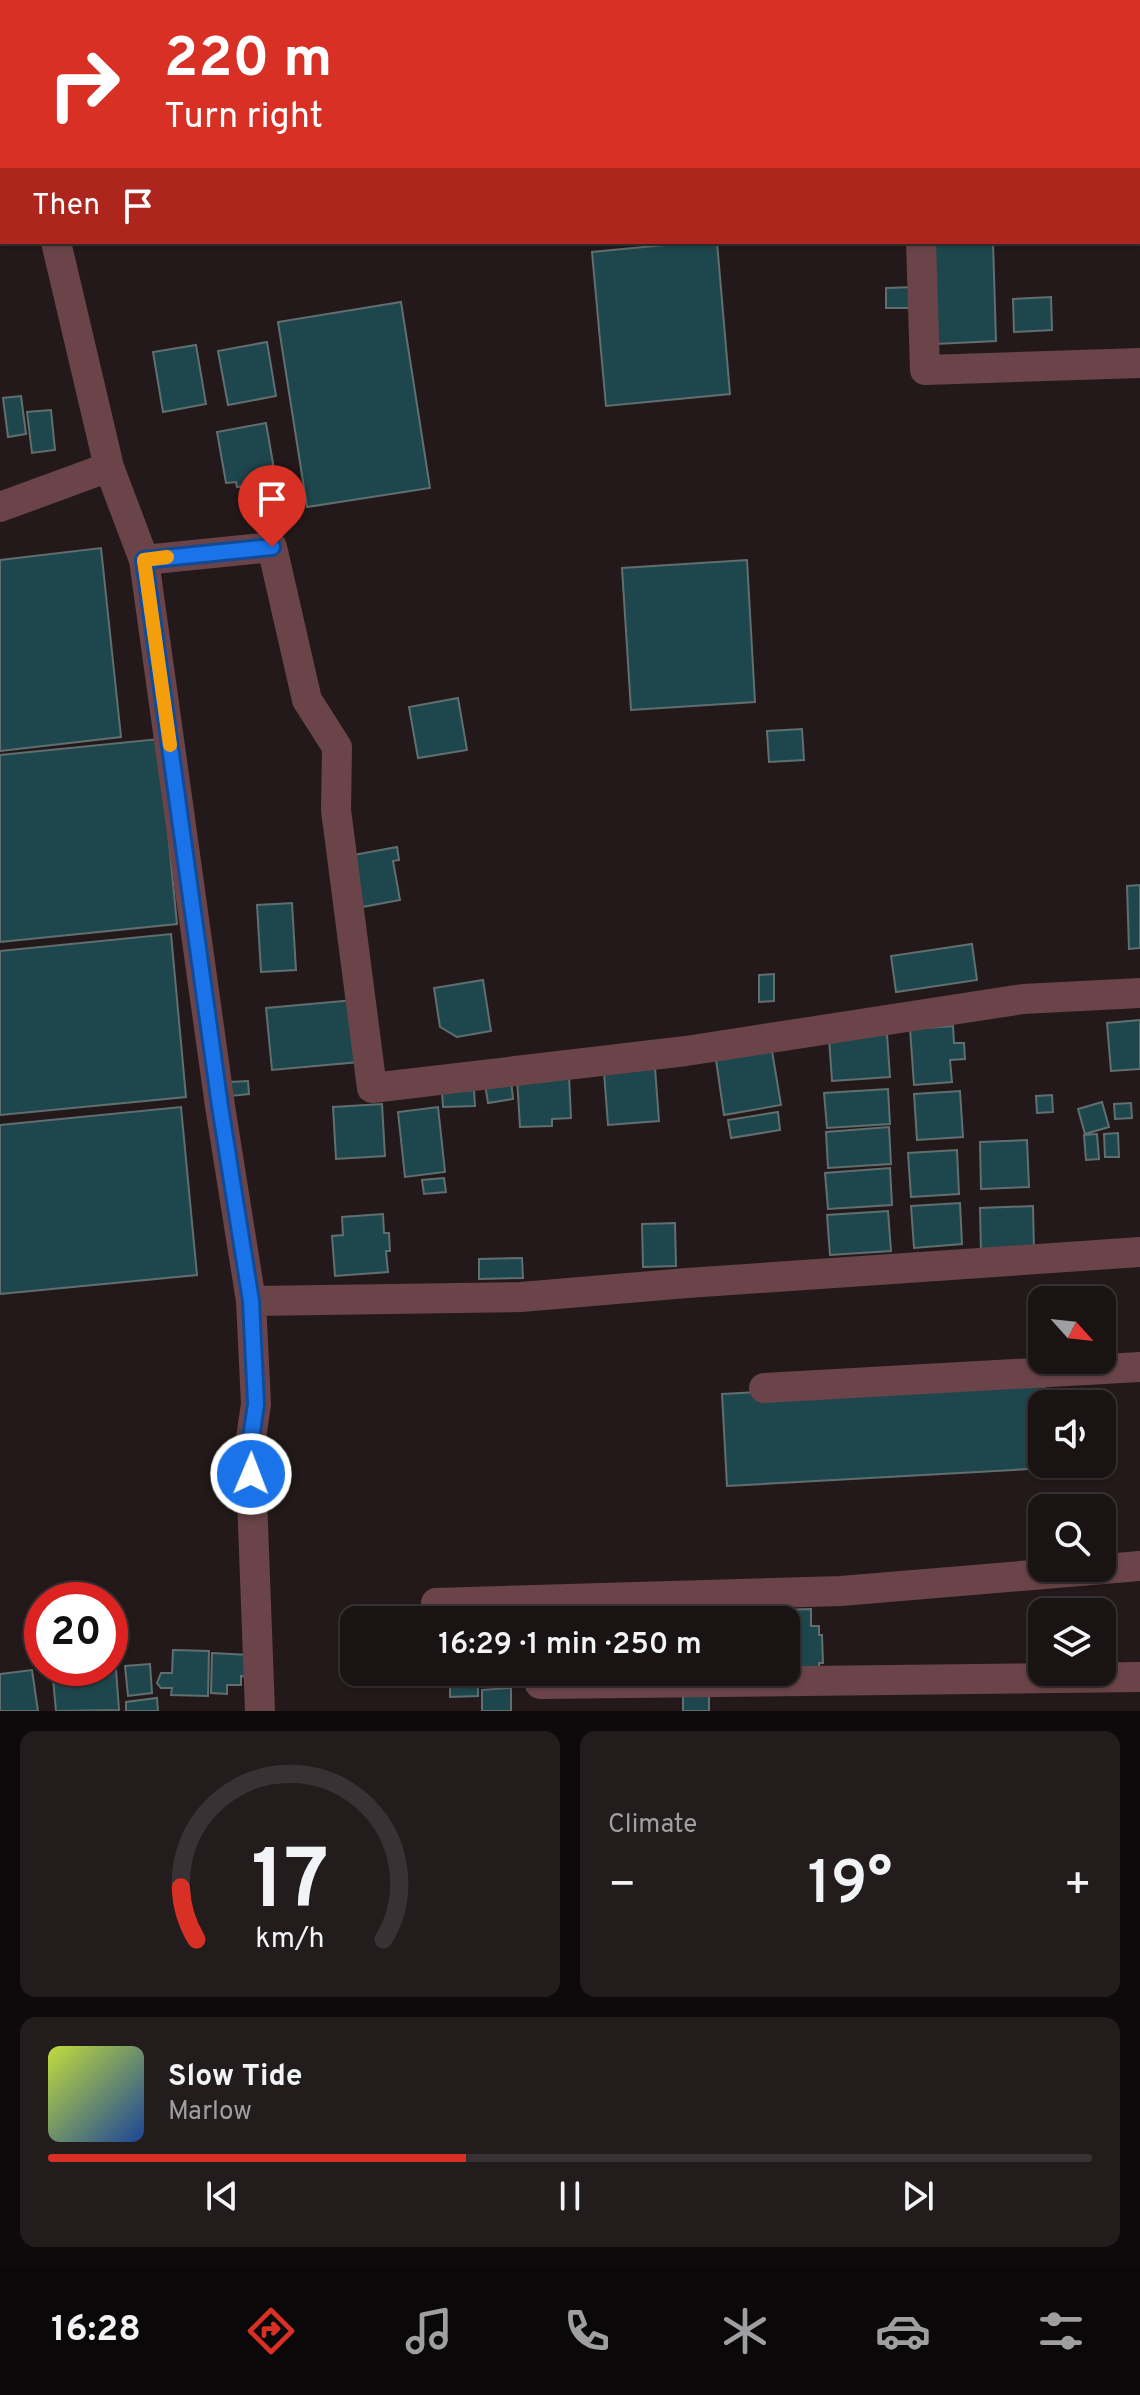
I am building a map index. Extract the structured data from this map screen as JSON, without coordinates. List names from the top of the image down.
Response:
{
  "north": "bottom right",
  "page": {
    "turn": ["220 m", "Turn right"],
    "then": "Then",
    "limit": "20",
    "trip": "16:29 · 1 min · 250 m",
    "tile": "Climate",
    "heat": ["−", "19°", "+"],
    "song": ["Slow Tide", "Marlow"],
    "tabs": "16:28",
    "gauge": ["17", "km/h"]
  }
}
